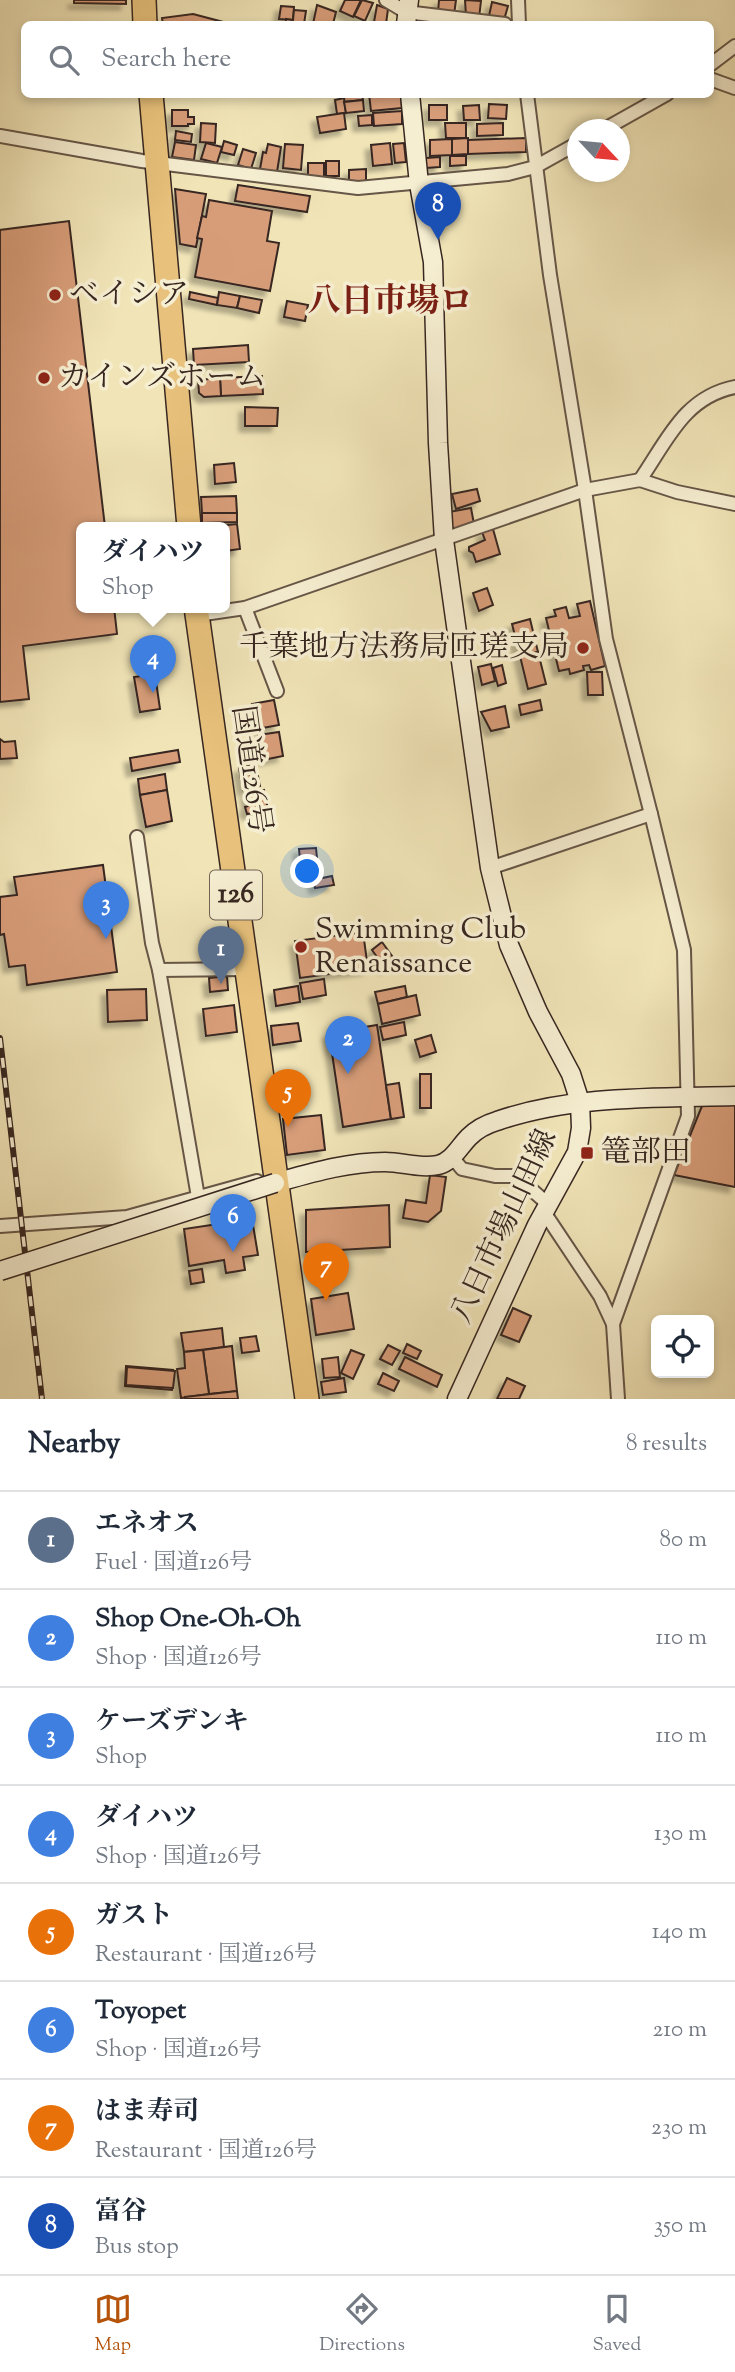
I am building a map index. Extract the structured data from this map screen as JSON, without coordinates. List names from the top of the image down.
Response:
{
  "streets": {
    "highway": ["国道126号", "126"],
    "street": ["八日市場山田線"]
  },
  "districts": ["八日市場ロ"],
  "places": {
    "other": [
      "ベイシア",
      "カインズホーム",
      "千葉地方法務局匝瑳支局",
      "Swimming Club Renaissance"
    ],
    "transit": ["篭部田"]
  },
  "north": "bottom right",
  "page": {
    "search": "Search here",
    "pins": [
      "8",
      "4",
      "3",
      "1",
      "2",
      "5",
      "6",
      "7"
    ],
    "popup": ["ダイハツ", "Shop"],
    "heading": ["Nearby", "8 results"],
    "list": [
      {
        "mark": "1",
        "name": "エネオス",
        "note": "Fuel · 国道126号",
        "value": "80 m"
      },
      {
        "mark": "2",
        "name": "Shop One-Oh-Oh",
        "note": "Shop · 国道126号",
        "value": "110 m"
      },
      {
        "mark": "3",
        "name": "ケーズデンキ",
        "note": "Shop",
        "value": "110 m"
      },
      {
        "mark": "4",
        "name": "ダイハツ",
        "note": "Shop · 国道126号",
        "value": "130 m"
      },
      {
        "mark": "5",
        "name": "ガスト",
        "note": "Restaurant · 国道126号",
        "value": "140 m"
      },
      {
        "mark": "6",
        "name": "Toyopet",
        "note": "Shop · 国道126号",
        "value": "210 m"
      },
      {
        "mark": "7",
        "name": "はま寿司",
        "note": "Restaurant · 国道126号",
        "value": "230 m"
      },
      {
        "mark": "8",
        "name": "富谷",
        "note": "Bus stop",
        "value": "350 m"
      }
    ],
    "nav": ["Map", "Directions", "Saved"]
  }
}
